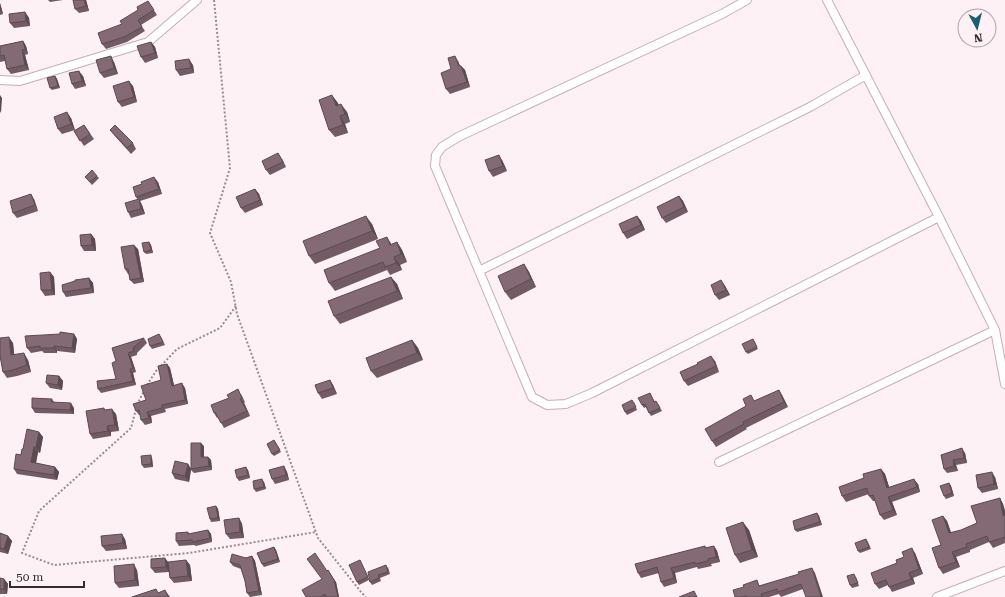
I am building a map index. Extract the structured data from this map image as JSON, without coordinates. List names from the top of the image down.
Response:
{
  "scale_bar": "50 m",
  "north": "bottom"
}
